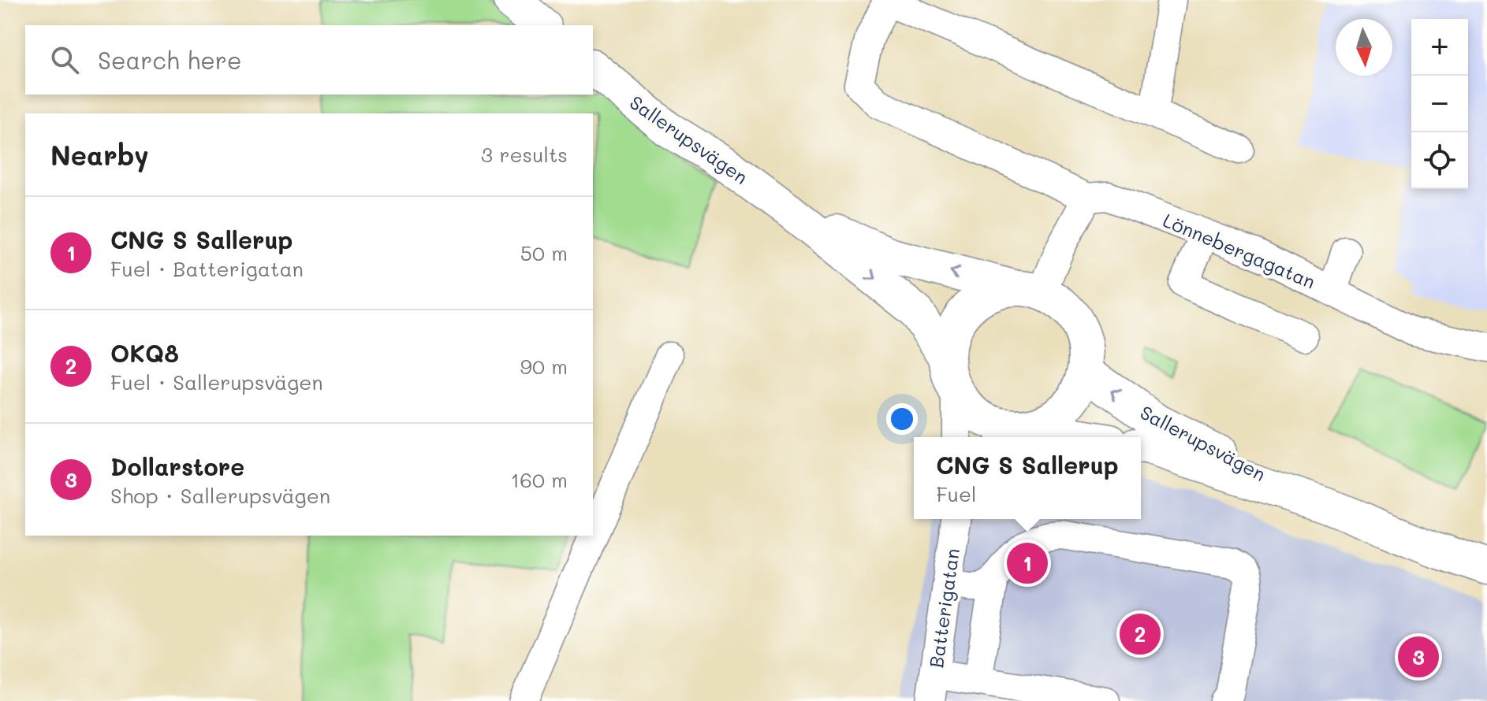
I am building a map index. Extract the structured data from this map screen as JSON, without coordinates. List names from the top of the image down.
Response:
{
  "streets": {
    "main road": ["Sallerupsvägen"],
    "street": ["Lönnebergagatan", "Batterigatan"]
  },
  "north": "bottom",
  "page": {
    "map_buttons": ["+", "−"],
    "search": "Search here",
    "heading": ["Nearby", "3 results"],
    "list": [
      {
        "mark": "1",
        "name": "CNG S Sallerup",
        "note": "Fuel · Batterigatan",
        "value": "50 m"
      },
      {
        "mark": "2",
        "name": "OKQ8",
        "note": "Fuel · Sallerupsvägen",
        "value": "90 m"
      },
      {
        "mark": "3",
        "name": "Dollarstore",
        "note": "Shop · Sallerupsvägen",
        "value": "160 m"
      }
    ],
    "popup": ["CNG S Sallerup", "Fuel"],
    "pins": ["1", "2", "3"]
  }
}
